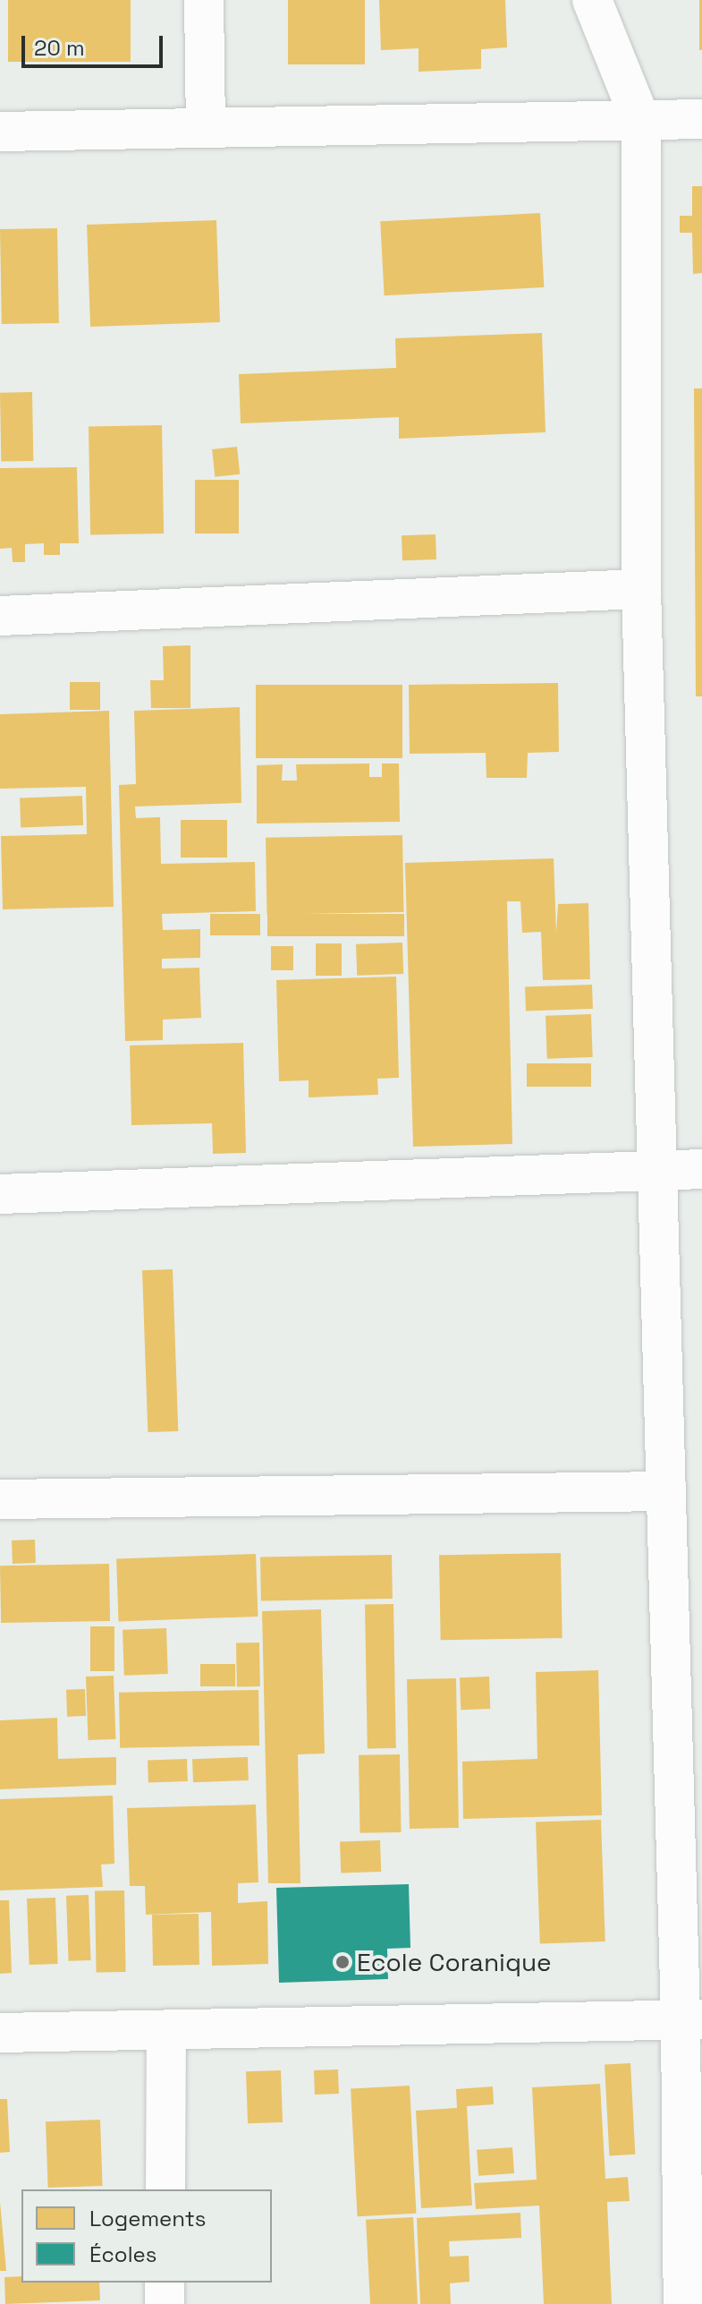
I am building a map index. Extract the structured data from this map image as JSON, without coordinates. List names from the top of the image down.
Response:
{
  "places": ["Ecole Coranique"],
  "legend": ["Logements", "Écoles"],
  "scale_bar": "20 m"
}
